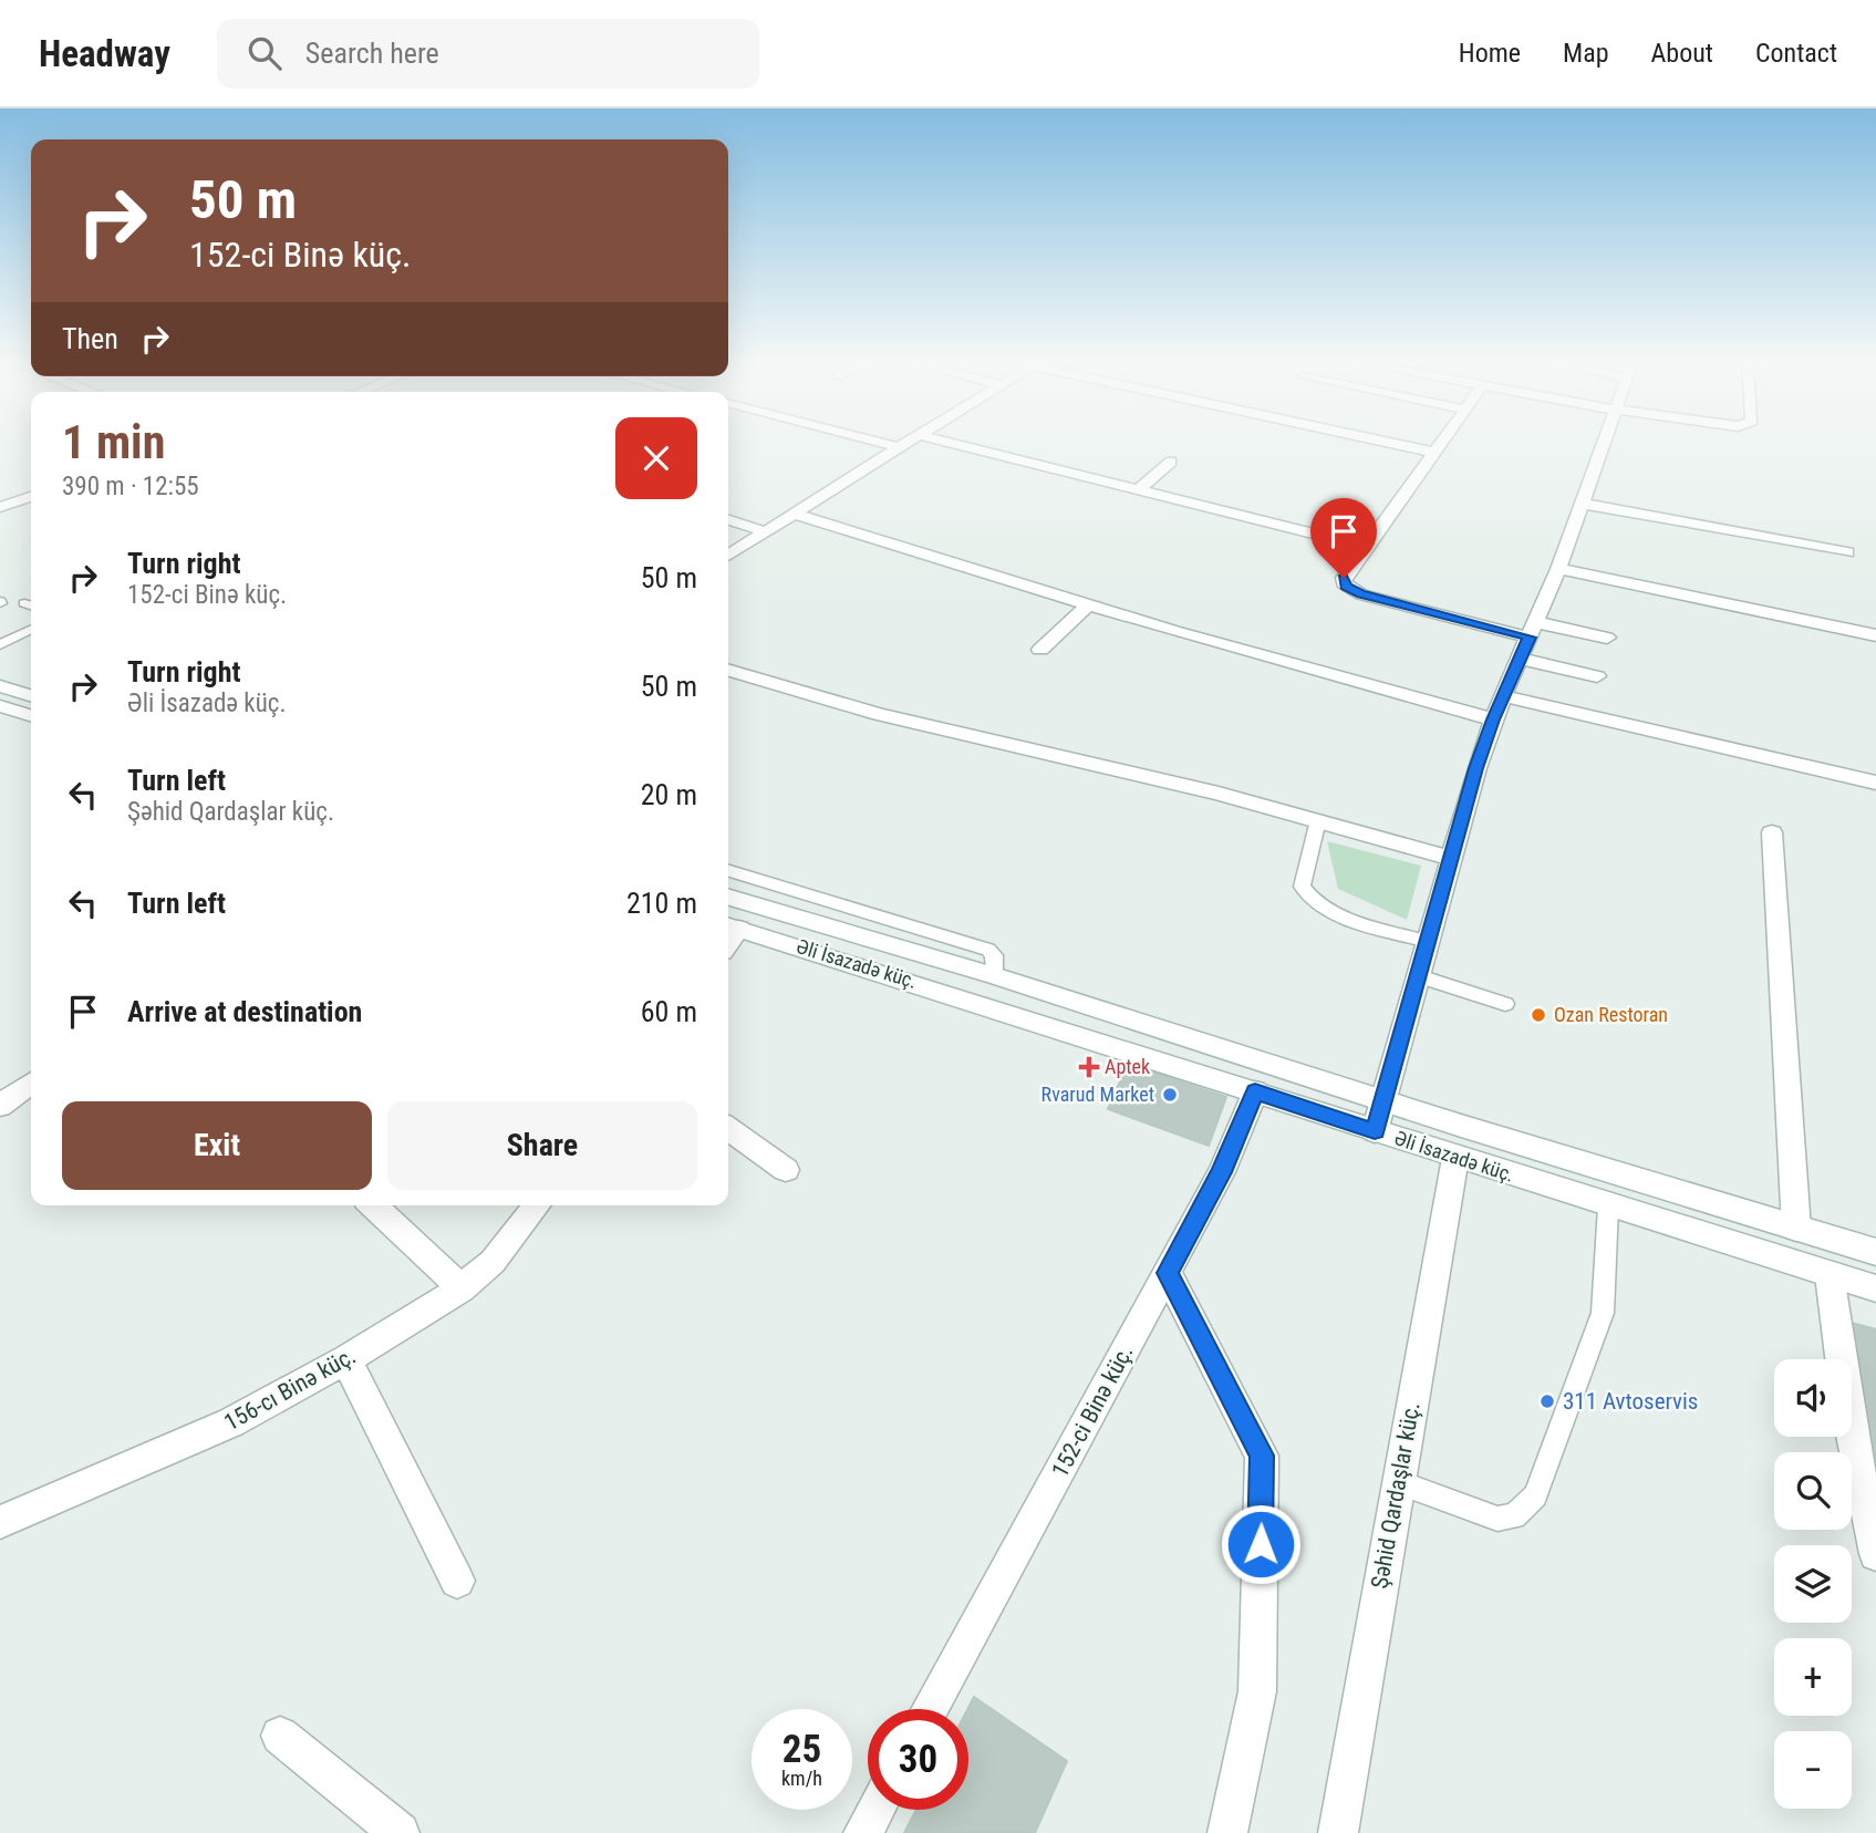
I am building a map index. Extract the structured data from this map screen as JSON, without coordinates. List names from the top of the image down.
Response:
{
  "streets": {
    "street": [
      "Əli İsazadə küç.",
      "156-cı Binə küç.",
      "152-ci Binə küç.",
      "Şəhid Qardaşlar küç."
    ]
  },
  "crossings": [
    ["Əli İsazadə küç.", "152-ci Binə küç."],
    ["Əli İsazadə küç.", "Şəhid Qardaşlar küç."]
  ],
  "places": {
    "other": ["Ozan Restoran", "Rvarud Market", "311 Avtoservis"],
    "health": ["Aptek"]
  },
  "page": {
    "header": "Headway",
    "search": "Search here",
    "nav": [
      "Home",
      "Map",
      "About",
      "Contact"
    ],
    "turn": ["50 m", "152-ci Binə küç."],
    "then": "Then",
    "heading": ["1 min", "390 m · 12:55"],
    "list": [
      {
        "name": "Turn right",
        "note": "152-ci Binə küç.",
        "value": "50 m"
      },
      {
        "name": "Turn right",
        "note": "Əli İsazadə küç.",
        "value": "50 m"
      },
      {
        "name": "Turn left",
        "note": "Şəhid Qardaşlar küç.",
        "value": "20 m"
      },
      {
        "name": "Turn left",
        "value": "210 m"
      },
      {
        "name": "Arrive at destination",
        "value": "60 m"
      }
    ],
    "buttons": ["Exit", "Share"],
    "map_buttons": ["+", "−"],
    "speed": "25 km/h",
    "limit": "30"
  }
}
